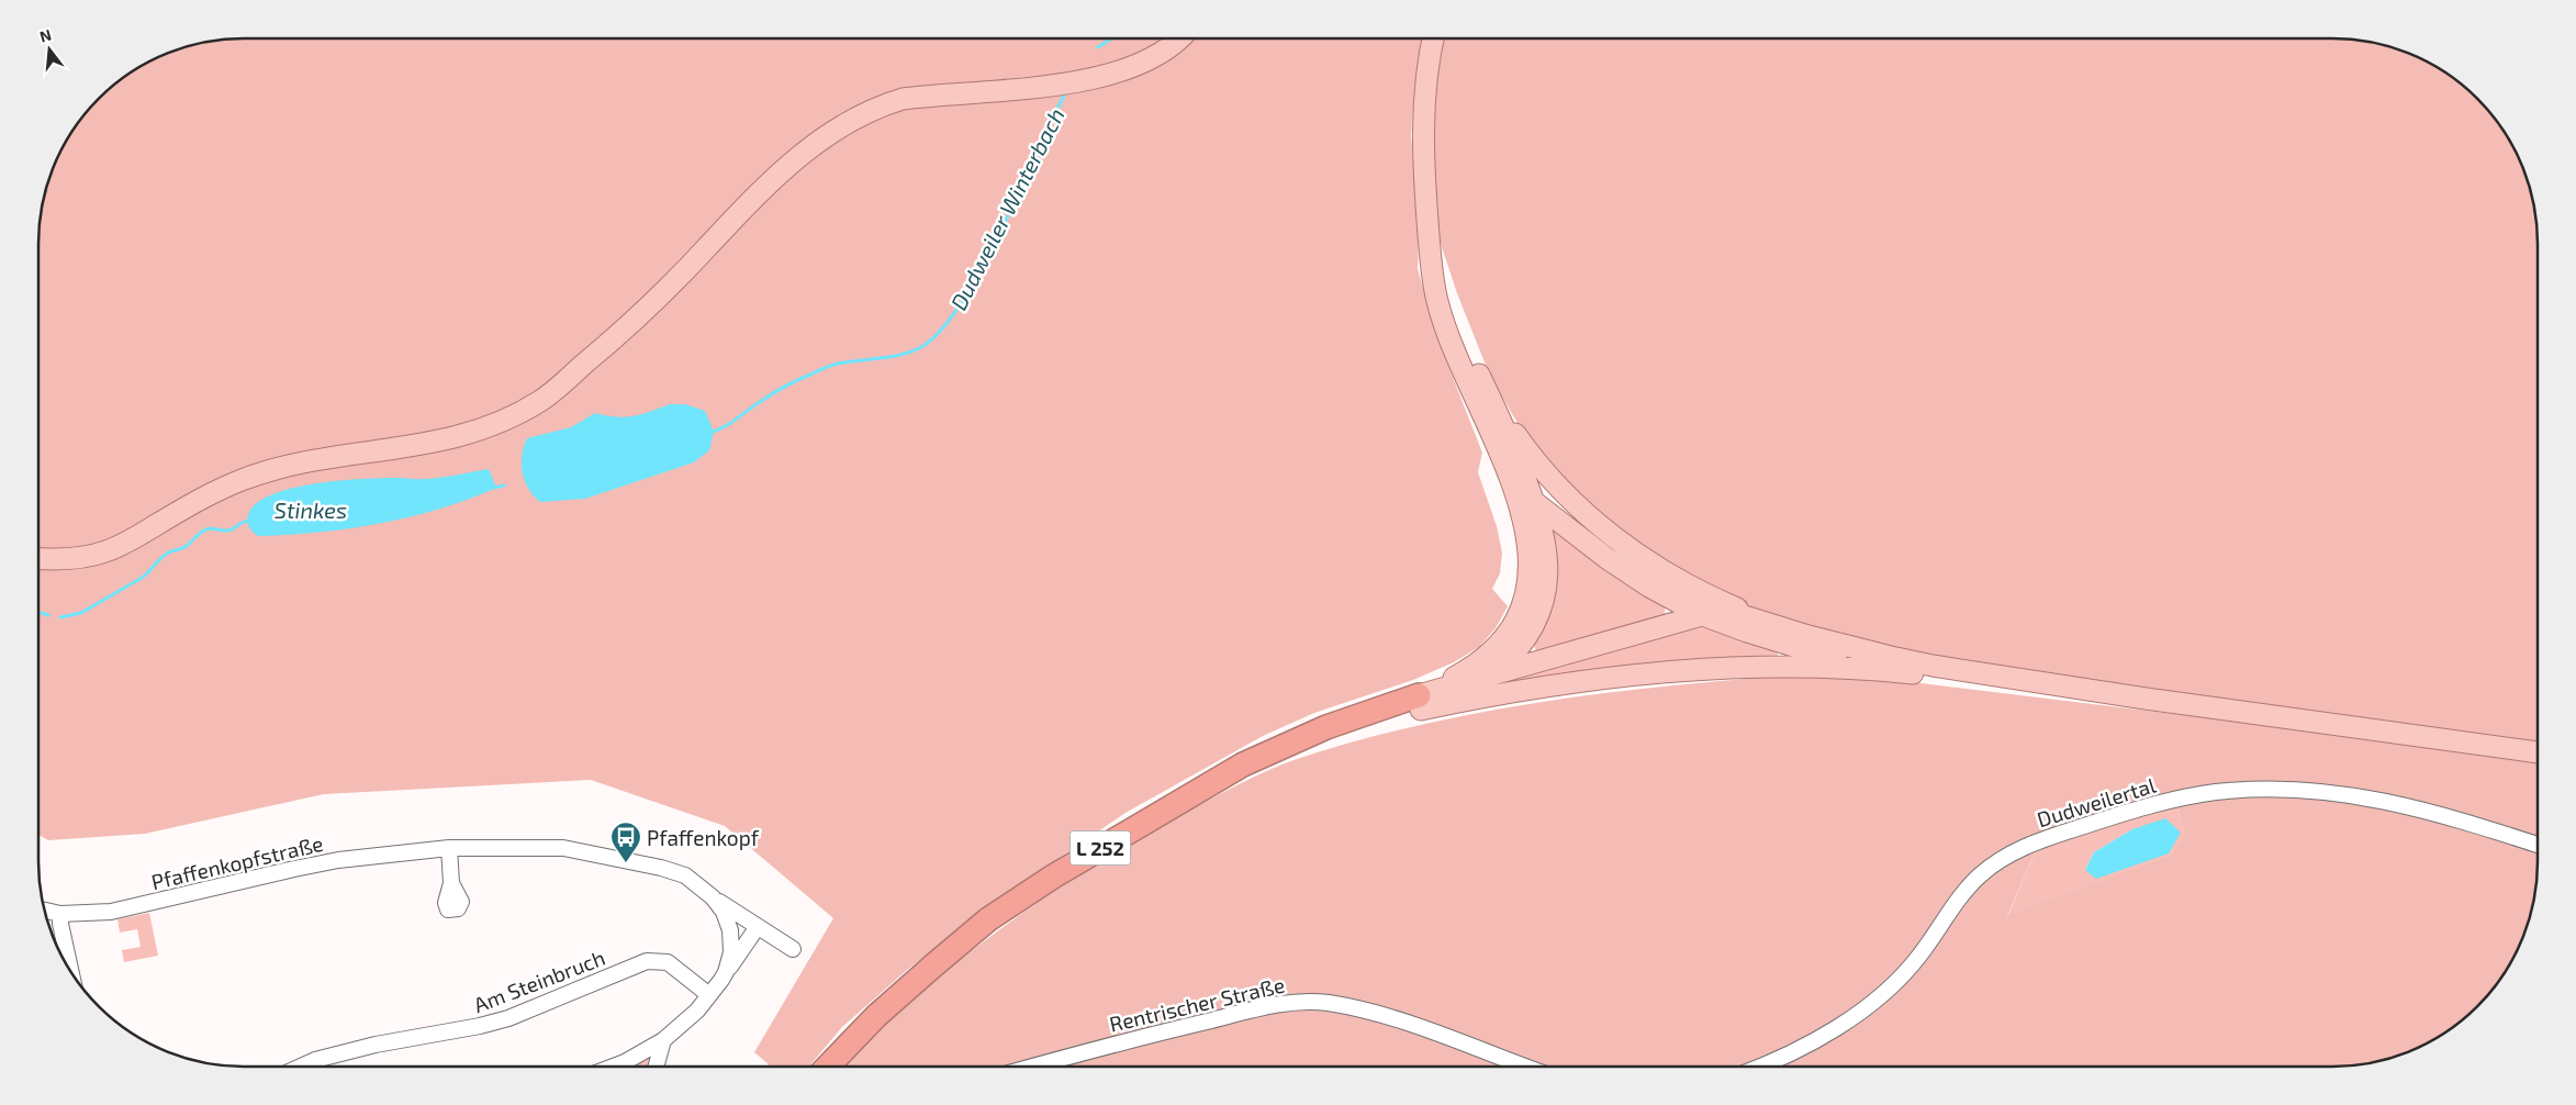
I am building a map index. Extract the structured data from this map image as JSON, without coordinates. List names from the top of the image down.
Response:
{
  "streets": {
    "highway": ["L 252"],
    "street": [
      "Dudweilertal",
      "Pfaffenkopfstraße",
      "Am Steinbruch",
      "Rentrischer Straße"
    ]
  },
  "crossings": [
    ["Pfaffenkopfstraße", "Am Steinbruch"]
  ],
  "water": ["Dudweiler Winterbach", "Stinkes"],
  "places": {
    "bus stop": ["Pfaffenkopf"]
  },
  "north": "top"
}
